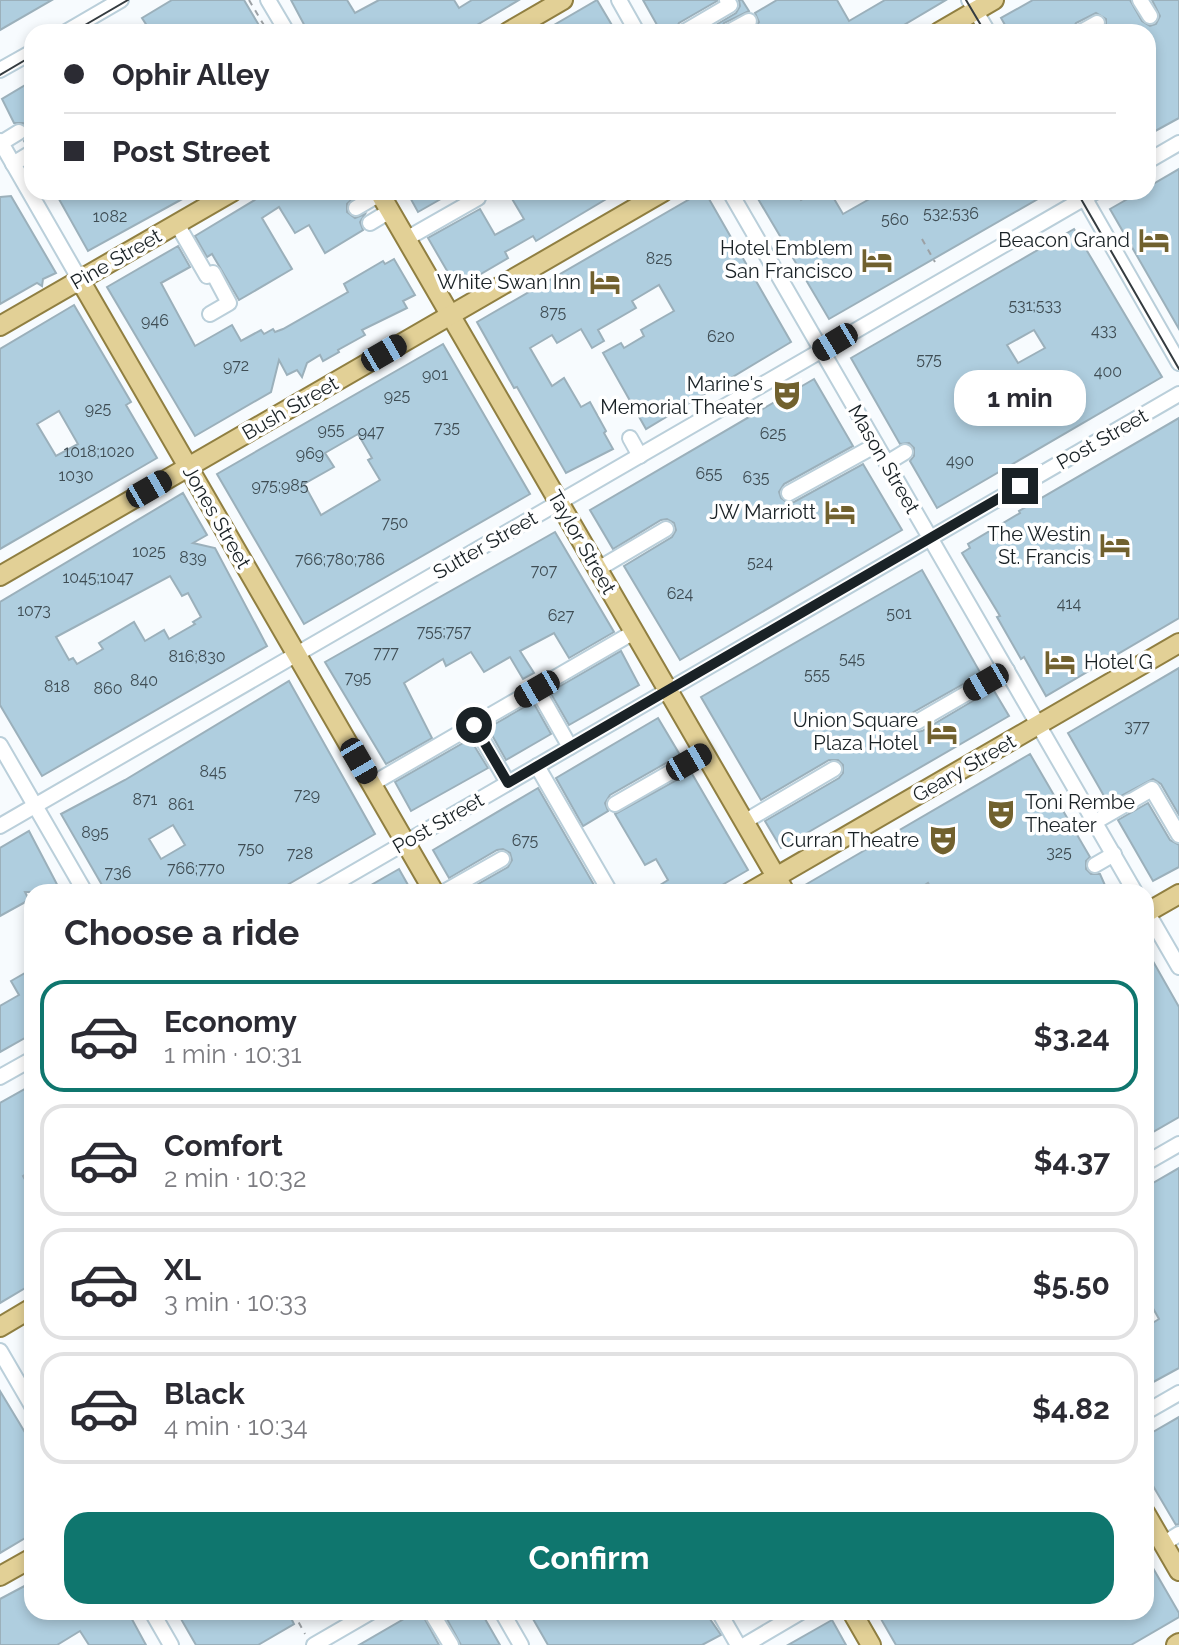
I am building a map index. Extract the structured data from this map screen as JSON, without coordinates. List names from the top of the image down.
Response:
{
  "streets": {
    "main road": [
      "Pine Street",
      "Bush Street",
      "Jones Street",
      "Taylor Street",
      "Geary Street"
    ],
    "street": ["Post Street", "Mason Street", "Sutter Street"]
  },
  "crossings": [
    ["Pine Street", "Jones Street"],
    ["Bush Street", "Jones Street"],
    ["Bush Street", "Taylor Street"],
    ["Post Street", "Mason Street"],
    ["Post Street", "Jones Street"],
    ["Post Street", "Taylor Street"],
    ["Mason Street", "Sutter Street"],
    ["Mason Street", "Geary Street"],
    ["Jones Street", "Sutter Street"],
    ["Taylor Street", "Sutter Street"],
    ["Taylor Street", "Geary Street"]
  ],
  "places": {
    "hotel": [
      "Beacon Grand",
      "Hotel Emblem San Francisco",
      "White Swan Inn",
      "JW Marriott",
      "The Westin St. Francis",
      "Hotel G",
      "Union Square Plaza Hotel"
    ],
    "theatre": ["Marine's Memorial Theater", "Toni Rembe Theater", "Curran Theatre"]
  },
  "house_numbers": [
    "532;536",
    "1082",
    "560",
    "825",
    "531;533",
    "875",
    "946",
    "433",
    "620",
    "575",
    "972",
    "400",
    "901",
    "925",
    "925",
    "735",
    "955",
    "947",
    "625",
    "1018;1020",
    "969",
    "490",
    "655",
    "1030",
    "635",
    "975;985",
    "750",
    "1025",
    "839",
    "766;780;786",
    "524",
    "707",
    "1045;1047",
    "624",
    "414",
    "1073",
    "501",
    "627",
    "755;757",
    "777",
    "816;830",
    "545",
    "555",
    "795",
    "840",
    "818",
    "860",
    "377",
    "845",
    "729",
    "871",
    "861",
    "895",
    "675",
    "750",
    "325",
    "728",
    "766;770",
    "736"
  ],
  "page": {
    "banner": ["Ophir Alley", "Post Street"],
    "bubble": "1 min",
    "heading": "Choose a ride",
    "list": [
      {
        "name": "Economy",
        "note": "1 min · 10:31",
        "value": "$3.24"
      },
      {
        "name": "Comfort",
        "note": "2 min · 10:32",
        "value": "$4.37"
      },
      {
        "name": "XL",
        "note": "3 min · 10:33",
        "value": "$5.50"
      },
      {
        "name": "Black",
        "note": "4 min · 10:34",
        "value": "$4.82"
      }
    ],
    "buttons": "Confirm"
  }
}
